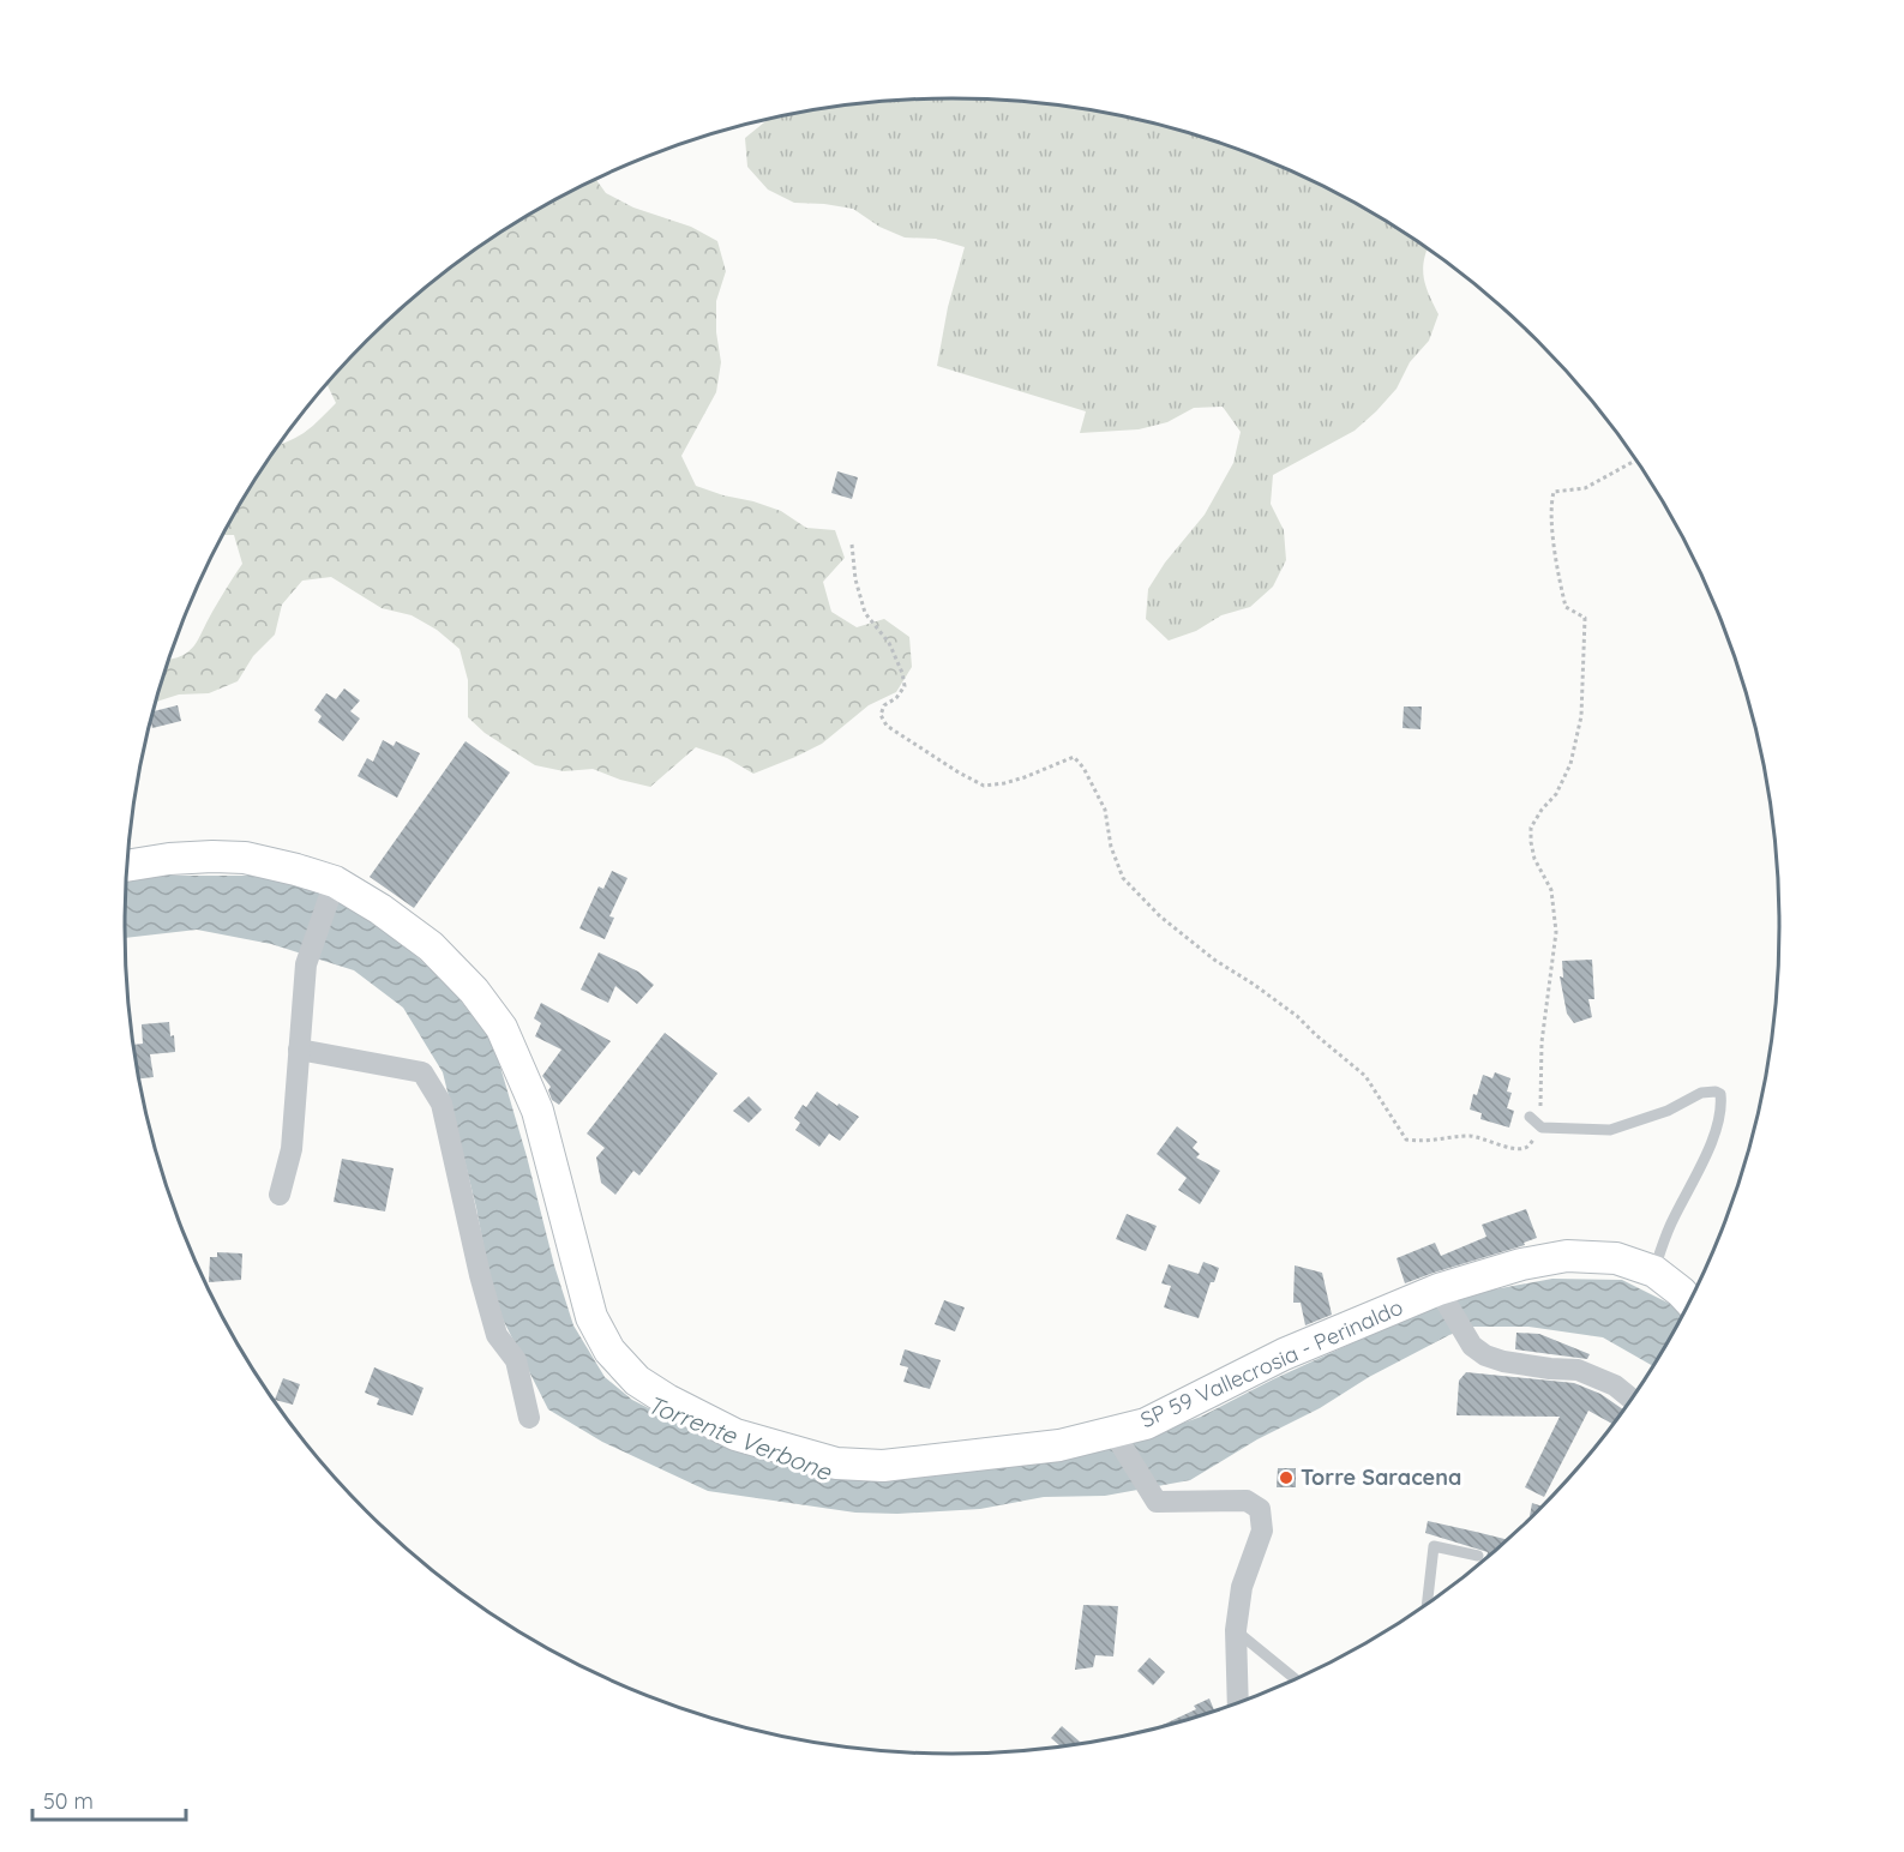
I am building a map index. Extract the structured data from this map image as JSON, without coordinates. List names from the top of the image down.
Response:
{
  "streets": {
    "main road": ["SP 59 Vallecrosia - Perinaldo"]
  },
  "water": ["Torrente Verbone"],
  "places": ["Torre Saracena"],
  "scale_bar": "50 m"
}
